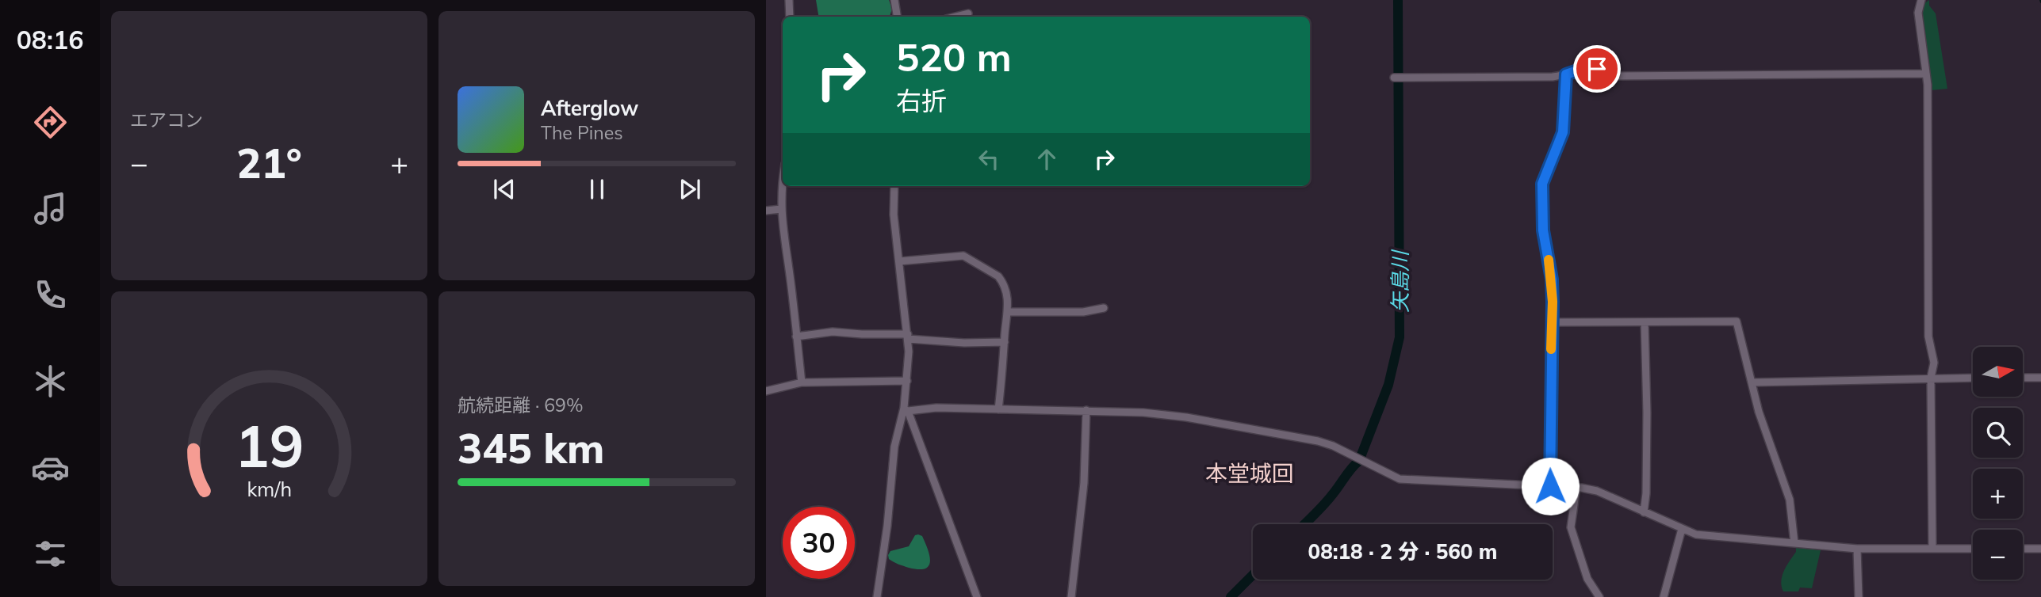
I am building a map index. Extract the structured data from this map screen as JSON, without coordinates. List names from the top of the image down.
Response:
{
  "districts": ["本堂城回"],
  "water": ["矢島川"],
  "north": "right",
  "page": {
    "tabs": "08:16",
    "tile": [
      "エアコン",
      ["航続距離 · 69%", "345 km"]
    ],
    "turn": ["520 m", "右折"],
    "song": ["Afterglow", "The Pines"],
    "heat": ["−", "21°", "+"],
    "map_buttons": ["+", "−"],
    "limit": "30",
    "trip": "08:18 · 2 分 · 560 m",
    "gauge": ["19", "km/h"]
  }
}
